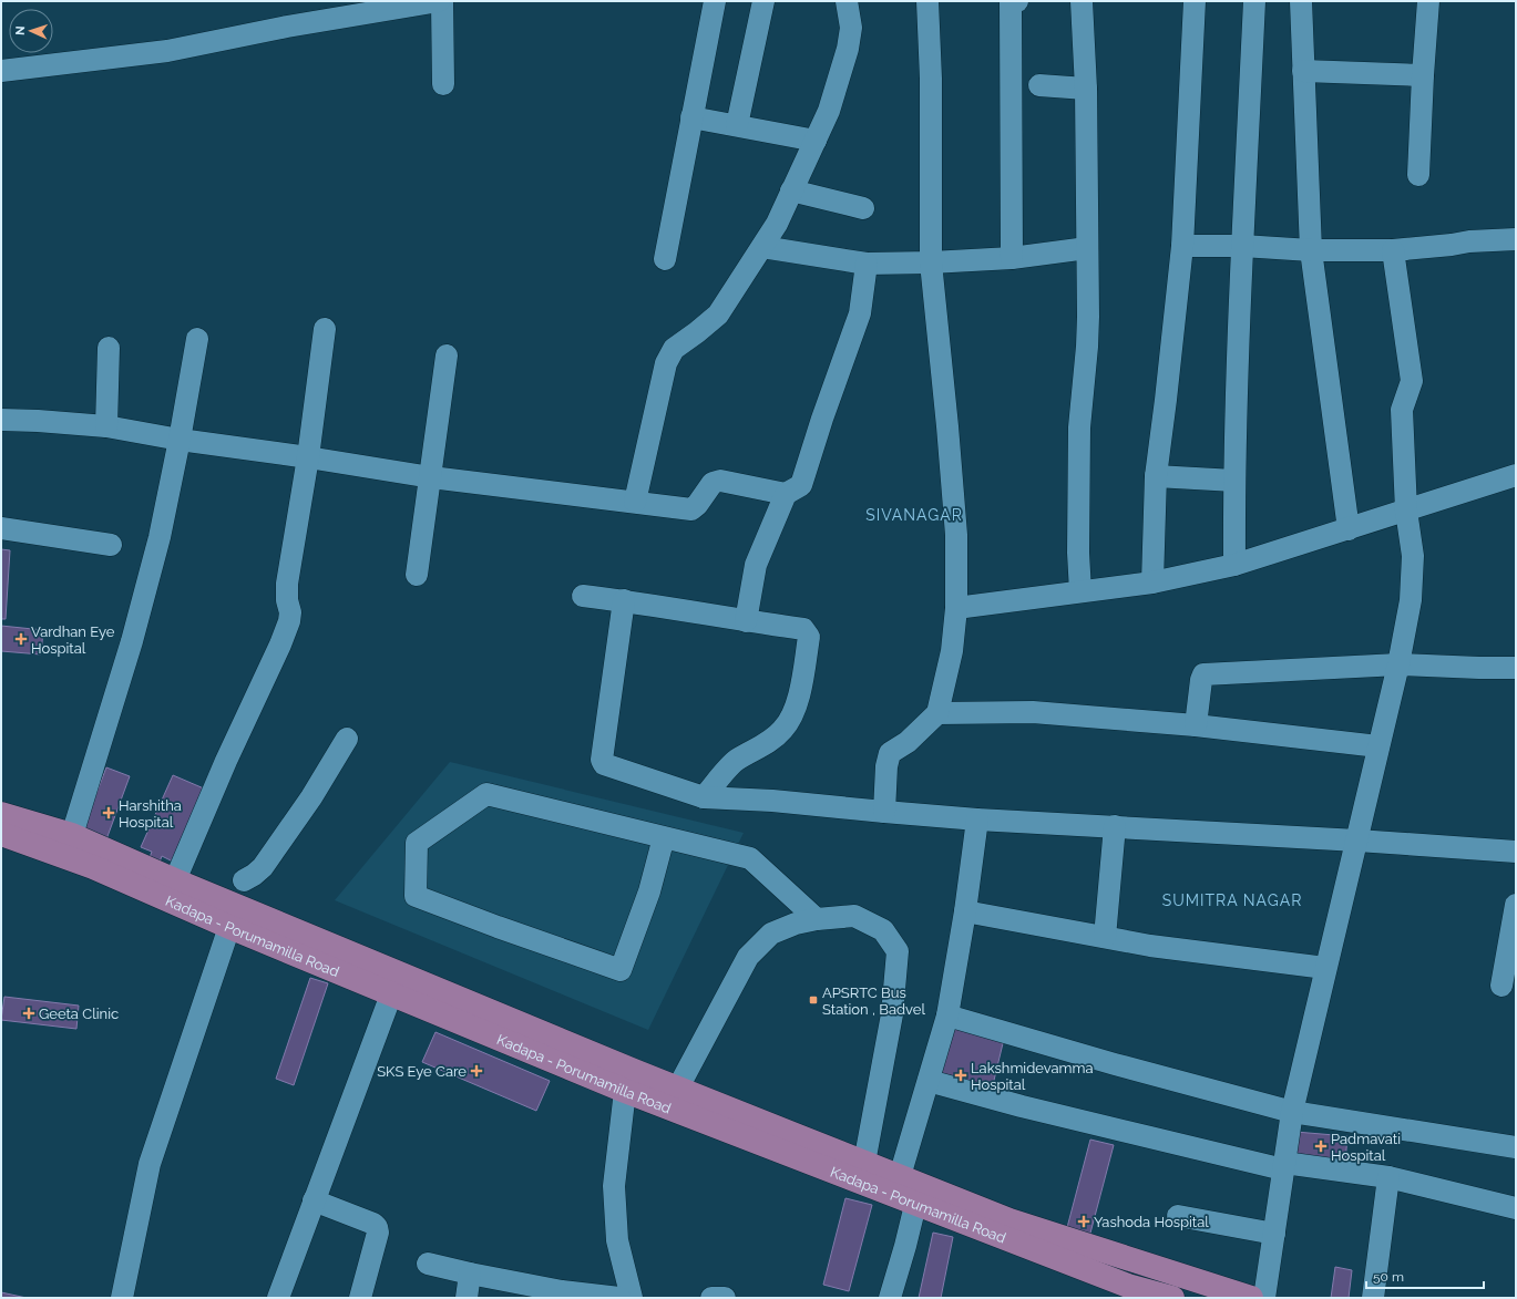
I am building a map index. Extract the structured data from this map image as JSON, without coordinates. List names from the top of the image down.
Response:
{
  "streets": {
    "main road": ["Kadapa - Porumamilla Road"]
  },
  "districts": ["SIVANAGAR", "SUMITRA NAGAR"],
  "places": {
    "health": [
      "Vardhan Eye Hospital",
      "Harshitha Hospital",
      "Geeta Clinic",
      "SKS Eye Care",
      "Lakshmidevamma Hospital",
      "Padmavati Hospital",
      "Yashoda Hospital"
    ],
    "transit": ["APSRTC Bus Station , Badvel"]
  },
  "scale_bar": "50 m",
  "north": "left"
}
